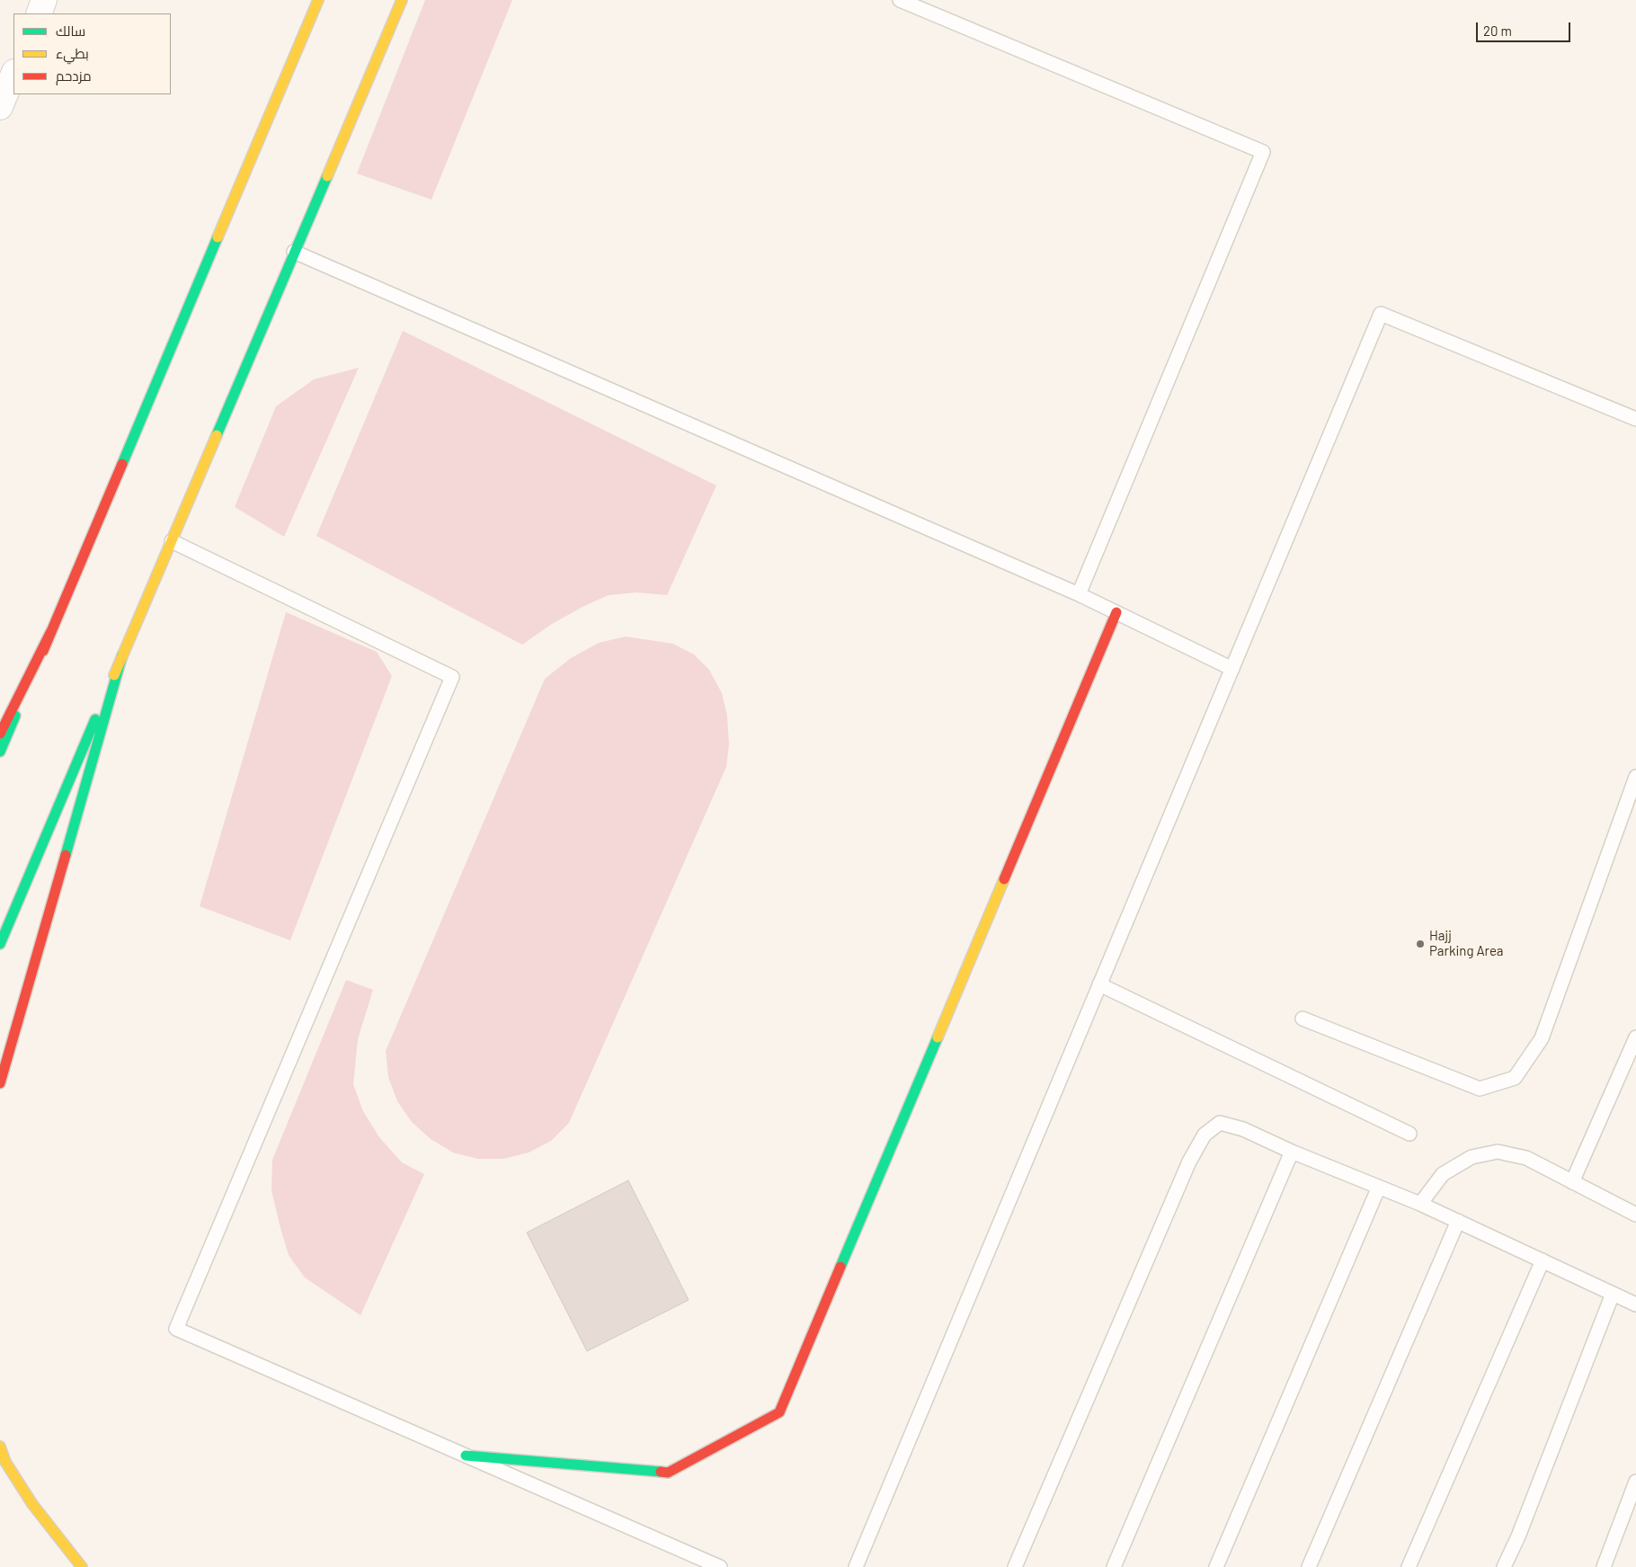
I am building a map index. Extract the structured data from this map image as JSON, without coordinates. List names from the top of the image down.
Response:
{
  "places": ["Hajj Parking Area"],
  "legend": ["سالك", "بطيء", "مزدحم"],
  "scale_bar": "20 m"
}
